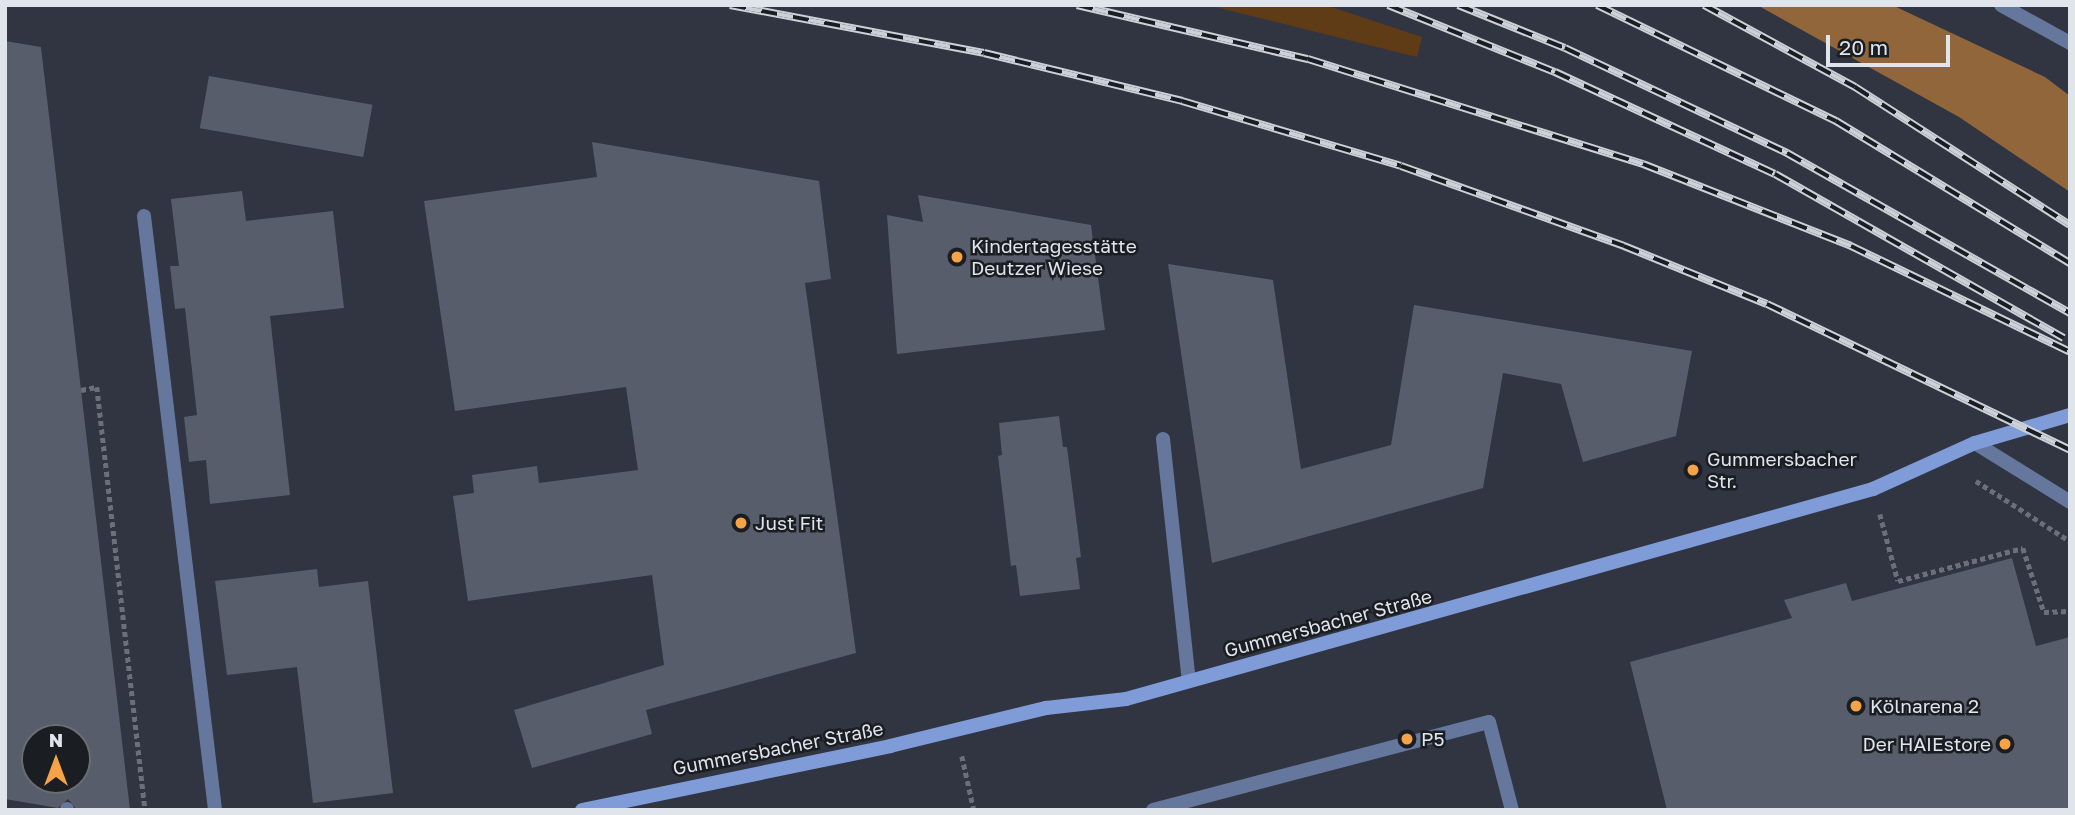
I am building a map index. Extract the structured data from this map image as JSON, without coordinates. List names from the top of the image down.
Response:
{
  "streets": {
    "street": ["Gummersbacher Straße"]
  },
  "places": [
    "Kindertagesstätte Deutzer Wiese",
    "Gummersbacher Str.",
    "Just Fit",
    "Kölnarena 2",
    "P5",
    "Der HAIEstore"
  ],
  "scale_bar": "20 m",
  "north": "top"
}
